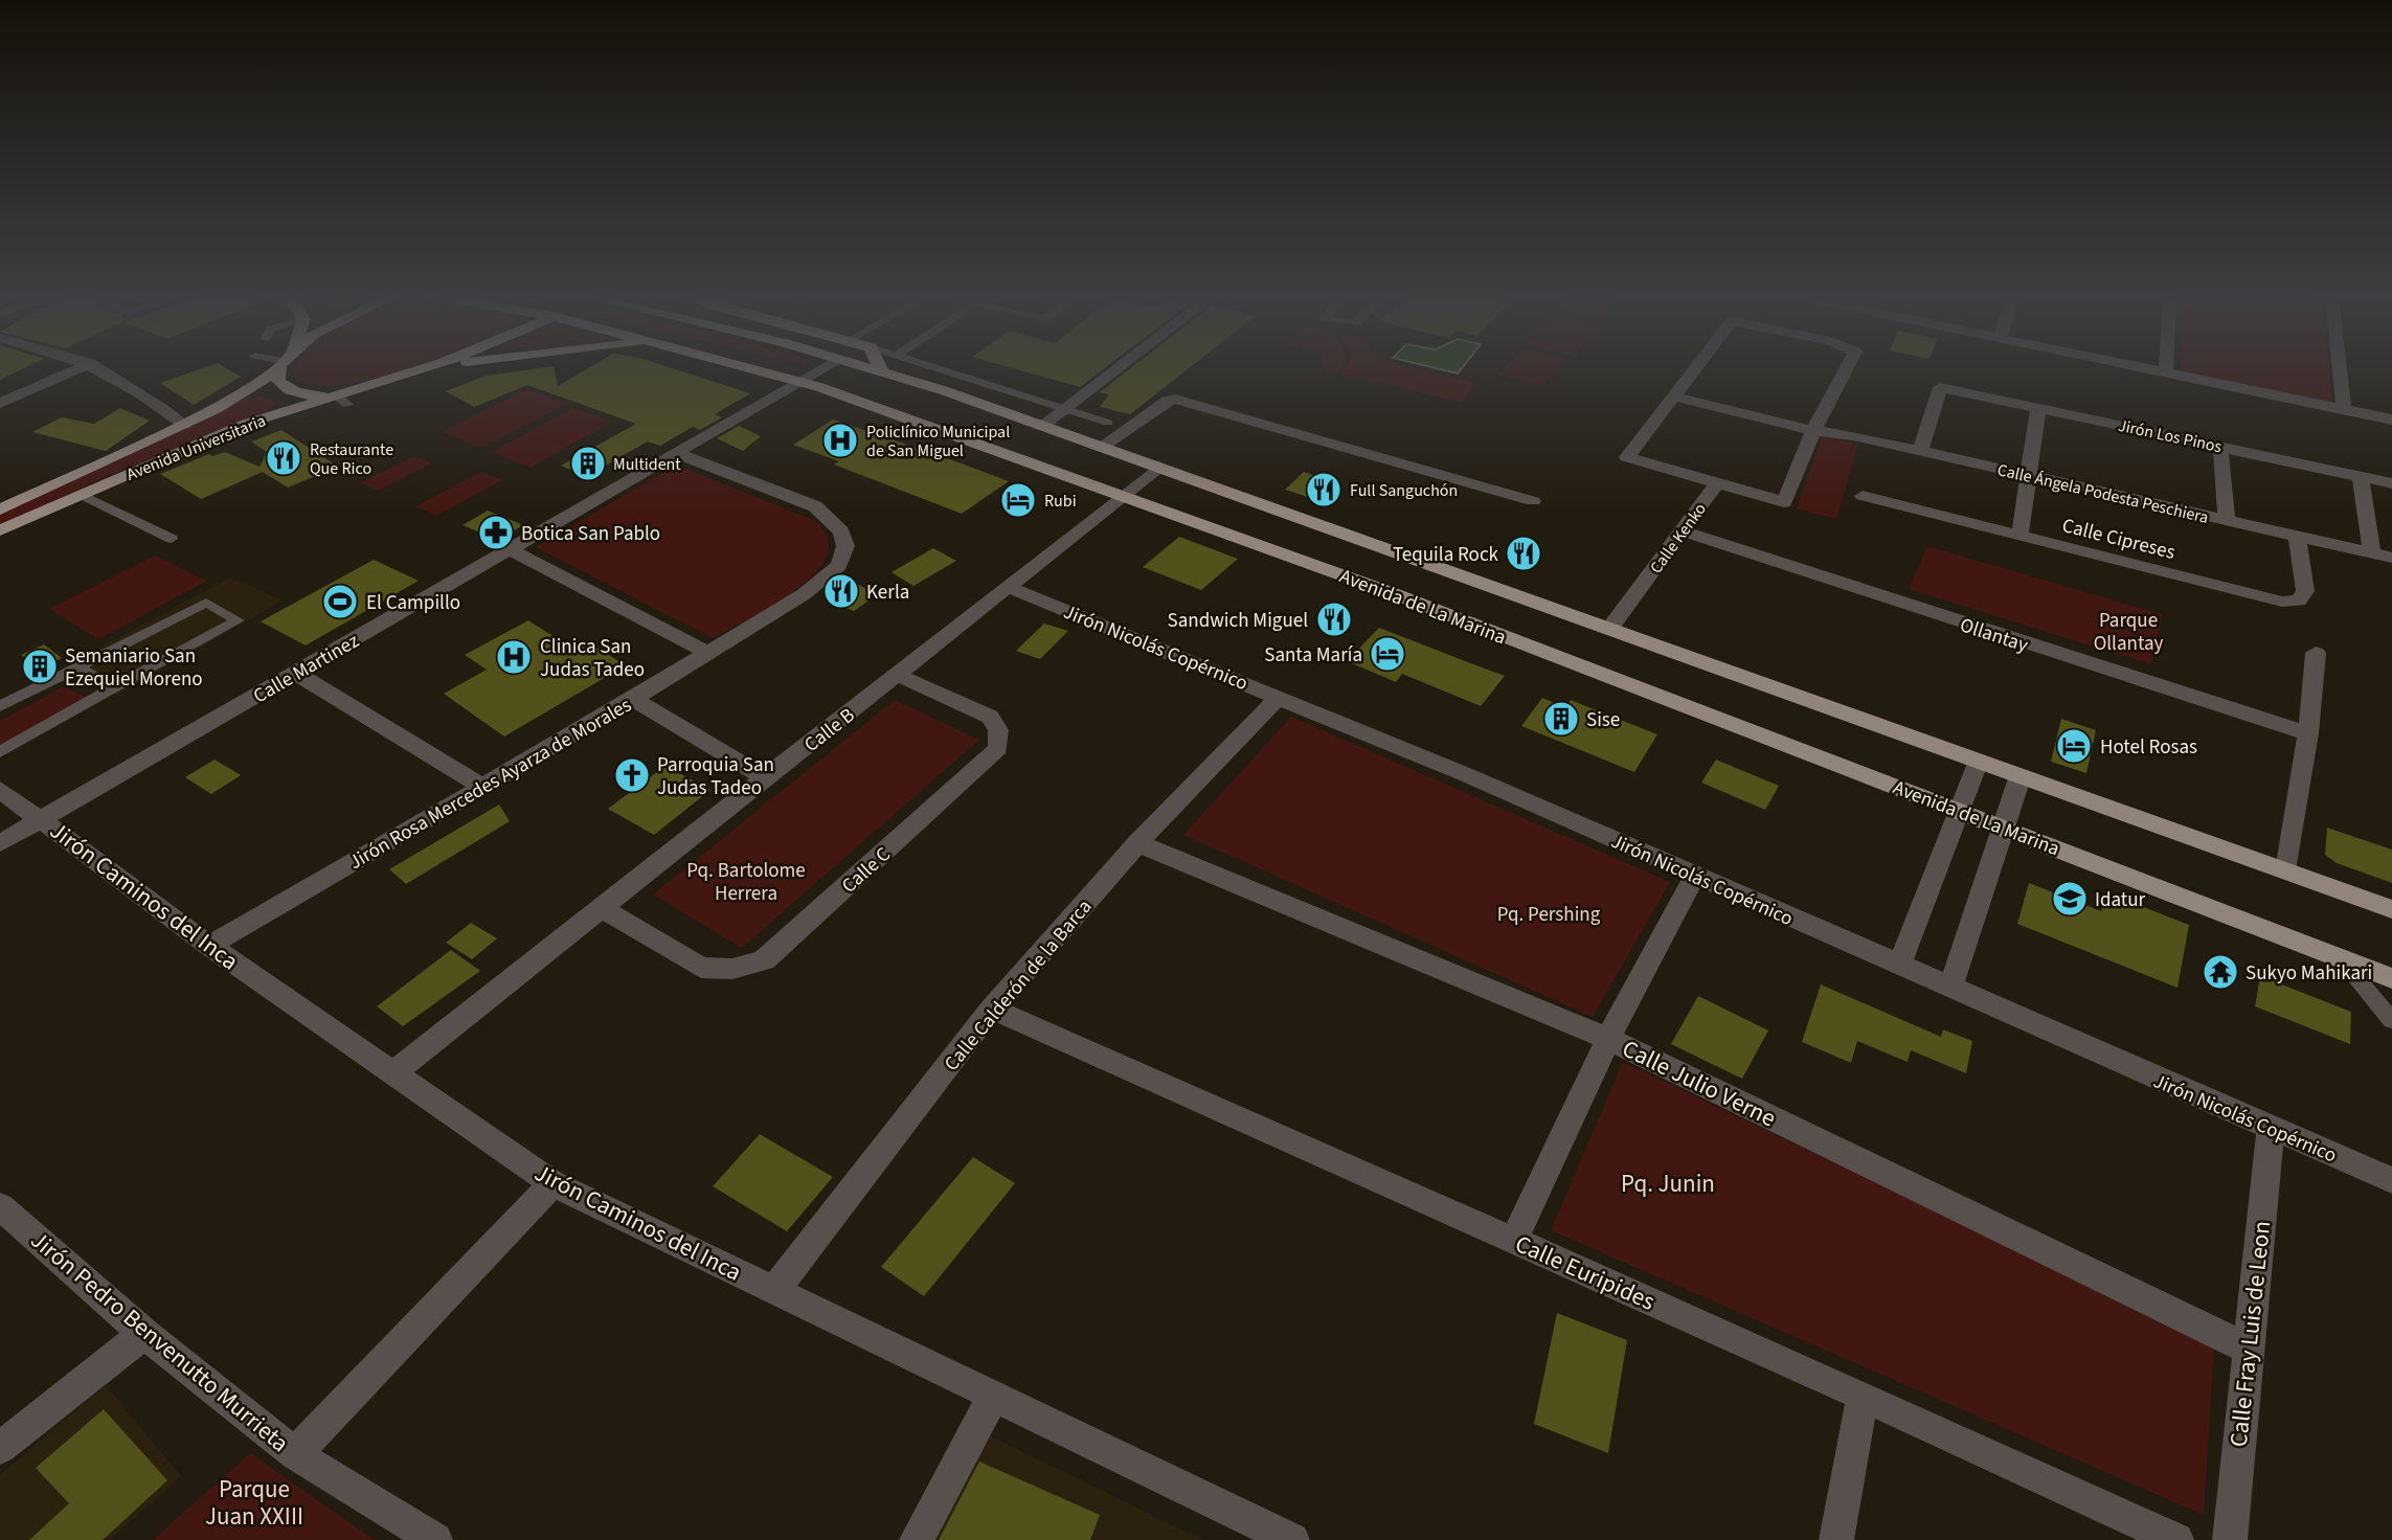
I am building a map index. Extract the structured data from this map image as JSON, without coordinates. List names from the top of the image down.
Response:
{
  "streets": {
    "main road": ["Avenida Universitaria", "Avenida de La Marina"],
    "street": [
      "Jirón Los Pinos",
      "Calle Ángela Podesta Peschiera",
      "Calle Kenko",
      "Calle Cipreses",
      "Ollantay",
      "Jirón Nicolás Copérnico",
      "Calle Martinez",
      "Calle B",
      "Jirón Rosa Mercedes Ayarza de Morales",
      "Calle C",
      "Jirón Caminos del Inca",
      "Calle Calderón de la Barca",
      "Calle Julio Verne",
      "Calle Euripides",
      "Calle Fray Luis de Leon",
      "Jirón Pedro Benvenutto Murrieta"
    ]
  },
  "crossings": [
    ["Jirón Los Pinos", "Calle Ángela Podesta Peschiera"],
    ["Calle Ángela Podesta Peschiera", "Calle Kenko"],
    ["Calle Ángela Podesta Peschiera", "Calle Cipreses"],
    ["Calle Kenko", "Avenida de La Marina"],
    ["Calle Kenko", "Ollantay"],
    ["Avenida de La Marina", "Calle Martinez"],
    ["Avenida de La Marina", "Calle B"],
    ["Jirón Nicolás Copérnico", "Calle B"],
    ["Jirón Nicolás Copérnico", "Calle Calderón de la Barca"],
    ["Jirón Nicolás Copérnico", "Calle Fray Luis de Leon"],
    ["Calle Martinez", "Jirón Rosa Mercedes Ayarza de Morales"],
    ["Calle Martinez", "Jirón Caminos del Inca"],
    ["Calle B", "Calle C"],
    ["Calle B", "Jirón Caminos del Inca"],
    ["Jirón Rosa Mercedes Ayarza de Morales", "Jirón Caminos del Inca"],
    ["Jirón Caminos del Inca", "Calle Calderón de la Barca"],
    ["Calle Calderón de la Barca", "Calle Julio Verne"],
    ["Calle Calderón de la Barca", "Calle Euripides"],
    ["Calle Julio Verne", "Calle Fray Luis de Leon"]
  ],
  "parks": [
    "Parque Ollantay",
    "Pq. Bartolome Herrera",
    "Pq. Pershing",
    "Pq. Junin",
    "Parque Juan XXIII"
  ],
  "places": {
    "hospital": ["Policlínico Municipal de San Miguel", "Clinica San Judas Tadeo"],
    "restaurant": [
      "Restaurante Que Rico",
      "Full Sanguchón",
      "Tequila Rock",
      "Kerla",
      "Sandwich Miguel"
    ],
    "building": ["Multident", "Semaniario San Ezequiel Moreno", "Sise"],
    "hotel": ["Rubi", "Santa María", "Hotel Rosas"],
    "pharmacy": ["Botica San Pablo"],
    "sports": ["El Campillo"],
    "church": ["Parroquia San Judas Tadeo"],
    "school or university": ["Idatur"],
    "temple": ["Sukyo Mahikari"]
  }
}
